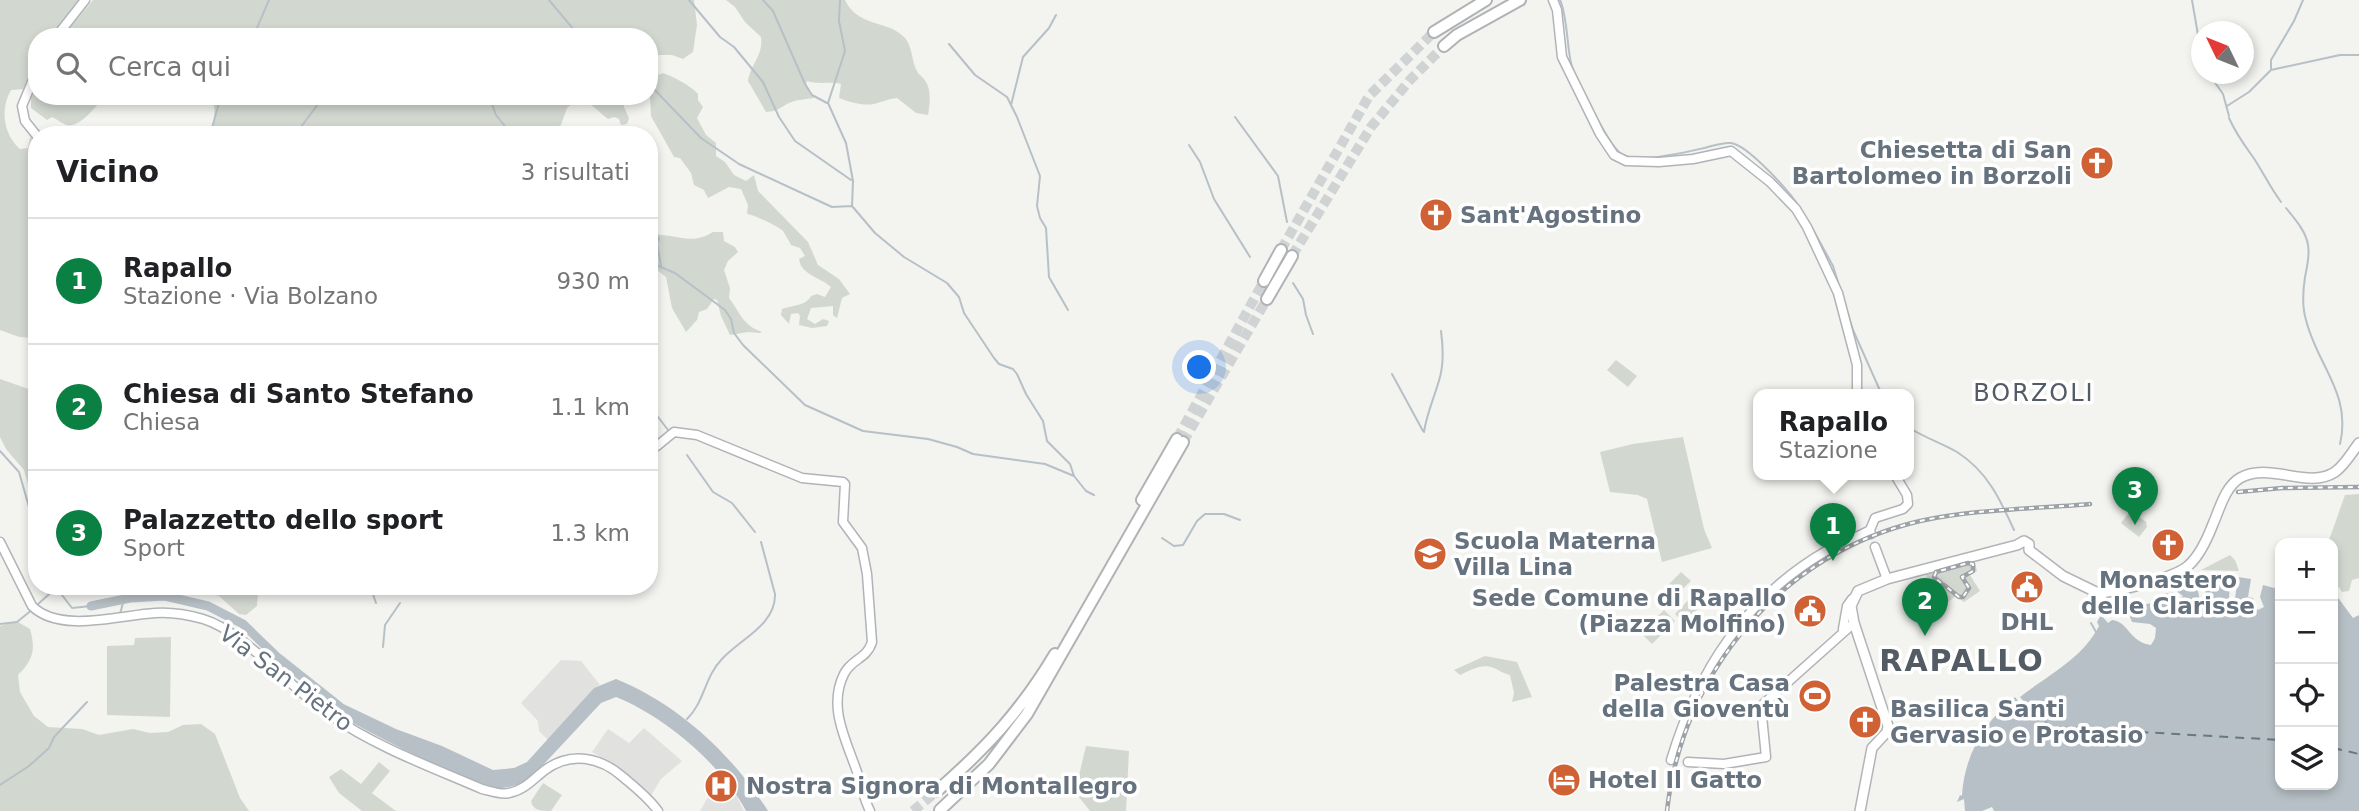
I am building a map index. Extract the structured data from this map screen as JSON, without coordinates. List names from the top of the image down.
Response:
{
  "streets": {
    "street": ["Via San Pietro"]
  },
  "districts": ["BORZOLI", "RAPALLO"],
  "places": {
    "church": [
      "Chiesetta di San Bartolomeo in Borzoli",
      "Sant'Agostino",
      "Monastero delle Clarisse",
      "Basilica Santi Gervasio e Protasio"
    ],
    "school or university": ["Scuola Materna Villa Lina"],
    "public building": ["DHL", "Sede Comune di Rapallo (Piazza Molfino)"],
    "sports": ["Palestra Casa della Gioventù"],
    "hotel": ["Hotel Il Gatto"],
    "hospital": ["Nostra Signora di Montallegro"]
  },
  "north": "top left",
  "page": {
    "search": "Cerca qui",
    "heading": ["Vicino", "3 risultati"],
    "list": [
      {
        "mark": "1",
        "name": "Rapallo",
        "note": "Stazione · Via Bolzano",
        "value": "930 m"
      },
      {
        "mark": "2",
        "name": "Chiesa di Santo Stefano",
        "note": "Chiesa",
        "value": "1.1 km"
      },
      {
        "mark": "3",
        "name": "Palazzetto dello sport",
        "note": "Sport",
        "value": "1.3 km"
      }
    ],
    "popup": ["Rapallo", "Stazione"],
    "pins": ["3", "1", "2"],
    "map_buttons": ["+", "−"]
  }
}
